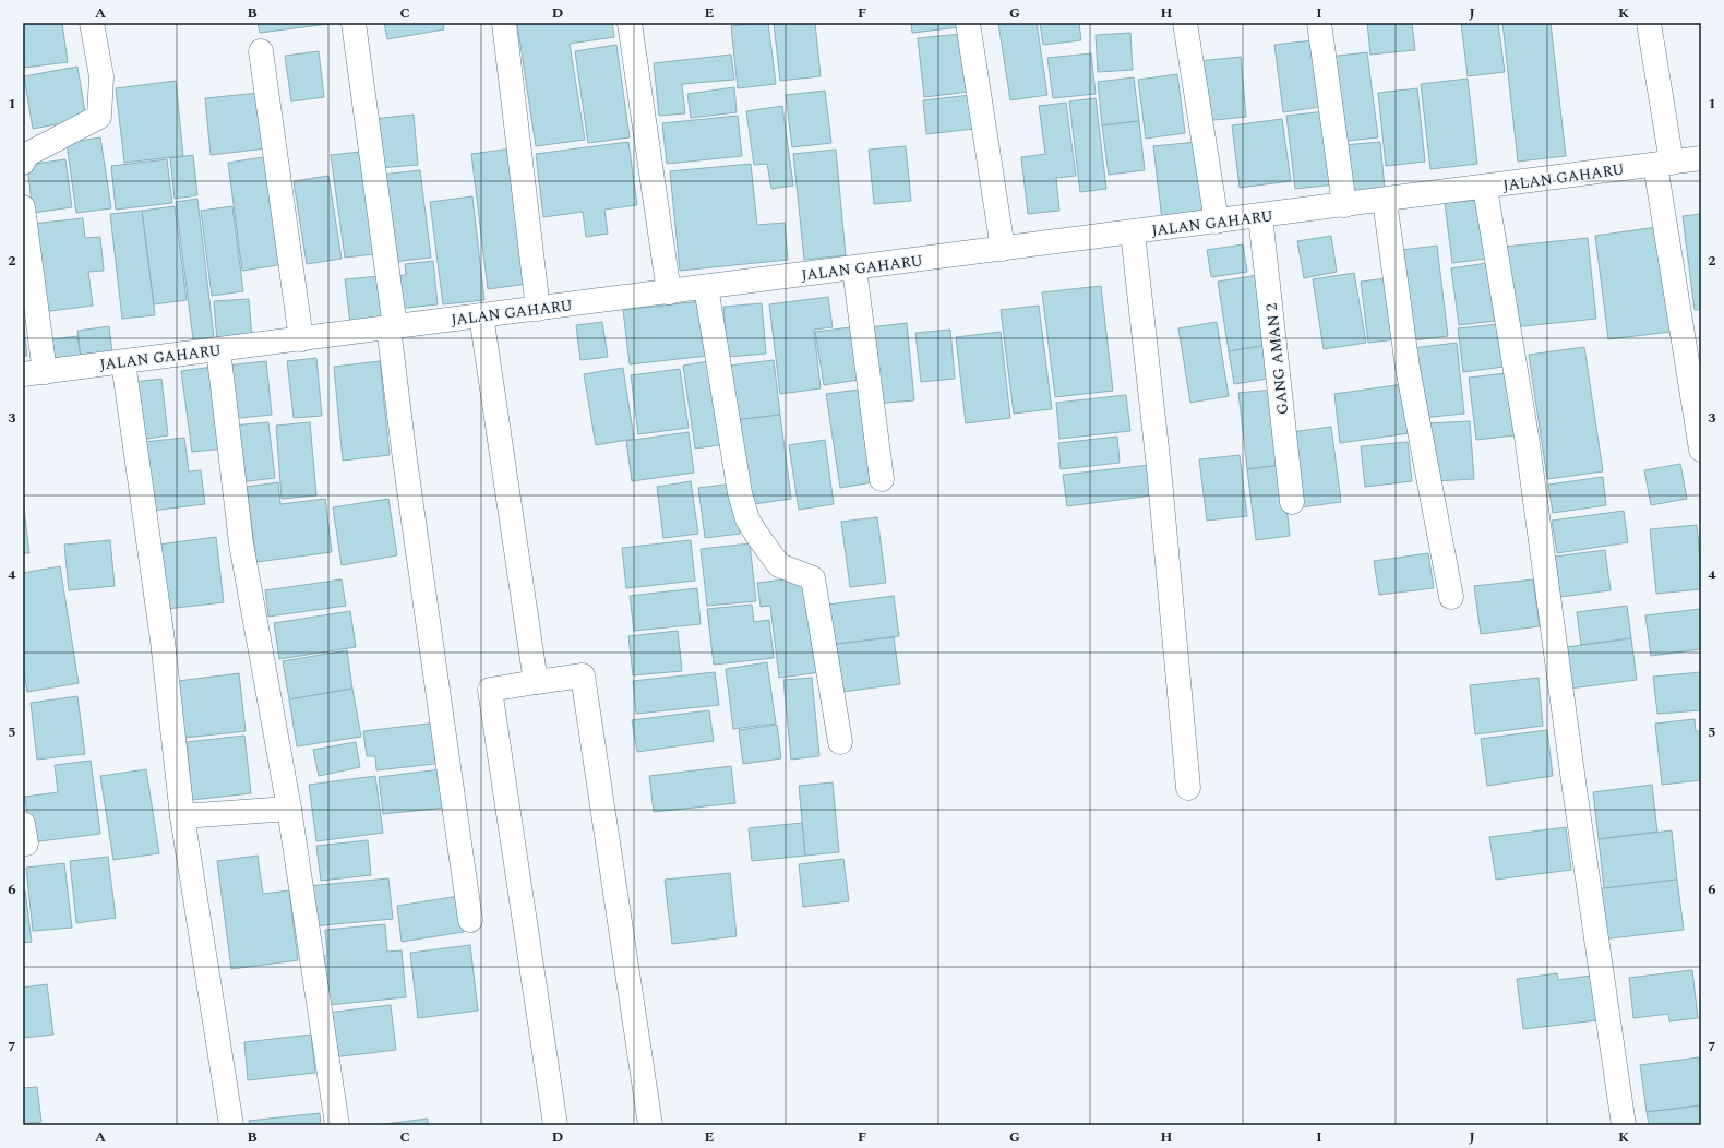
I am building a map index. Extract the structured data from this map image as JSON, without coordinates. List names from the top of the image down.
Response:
{
  "streets": {
    "street": ["JALAN GAHARU", "GANG AMAN 2"]
  },
  "crossings": [
    ["JALAN GAHARU", "GANG AMAN 2"]
  ],
  "grid": {
    "columns": [
      "A",
      "B",
      "C",
      "D",
      "E",
      "F",
      "G",
      "H",
      "I",
      "J",
      "K"
    ],
    "rows": [
      "1",
      "2",
      "3",
      "4",
      "5",
      "6",
      "7"
    ]
  }
}
